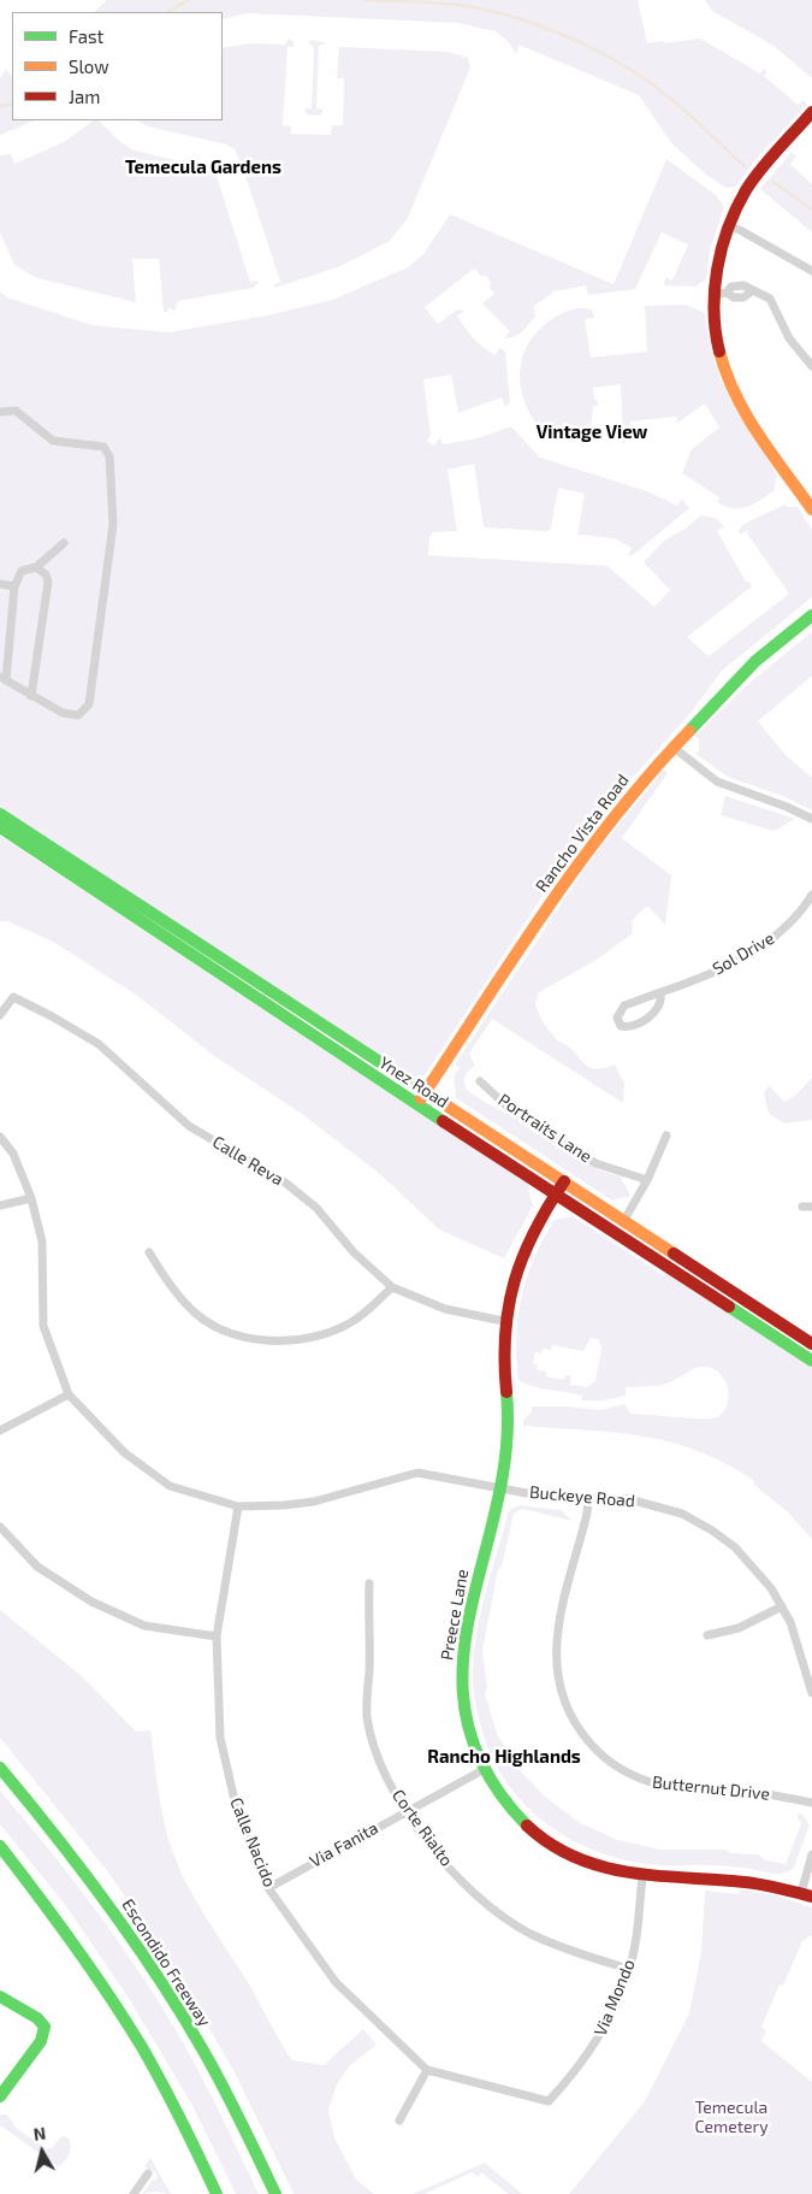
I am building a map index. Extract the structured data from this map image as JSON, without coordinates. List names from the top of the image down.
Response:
{
  "streets": {
    "main road": [
      "Rancho Vista Road",
      "Ynez Road",
      "Preece Lane",
      "Escondido Freeway"
    ],
    "street": [
      "Sol Drive",
      "Portraits Lane",
      "Calle Reva",
      "Buckeye Road",
      "Butternut Drive",
      "Corte Rialto",
      "Calle Nacido",
      "Via Fanita",
      "Via Mondo"
    ]
  },
  "crossings": [
    ["Rancho Vista Road", "Ynez Road"],
    ["Ynez Road", "Preece Lane"],
    ["Calle Reva", "Preece Lane"],
    ["Buckeye Road", "Preece Lane"],
    ["Buckeye Road", "Butternut Drive"],
    ["Buckeye Road", "Calle Nacido"],
    ["Preece Lane", "Via Fanita"],
    ["Preece Lane", "Via Mondo"],
    ["Corte Rialto", "Via Fanita"],
    ["Corte Rialto", "Via Mondo"],
    ["Calle Nacido", "Via Fanita"],
    ["Calle Nacido", "Via Mondo"]
  ],
  "districts": ["Temecula Gardens", "Vintage View", "Rancho Highlands"],
  "parks": ["Temecula Cemetery"],
  "legend": ["Fast", "Slow", "Jam"],
  "north": "top"
}
